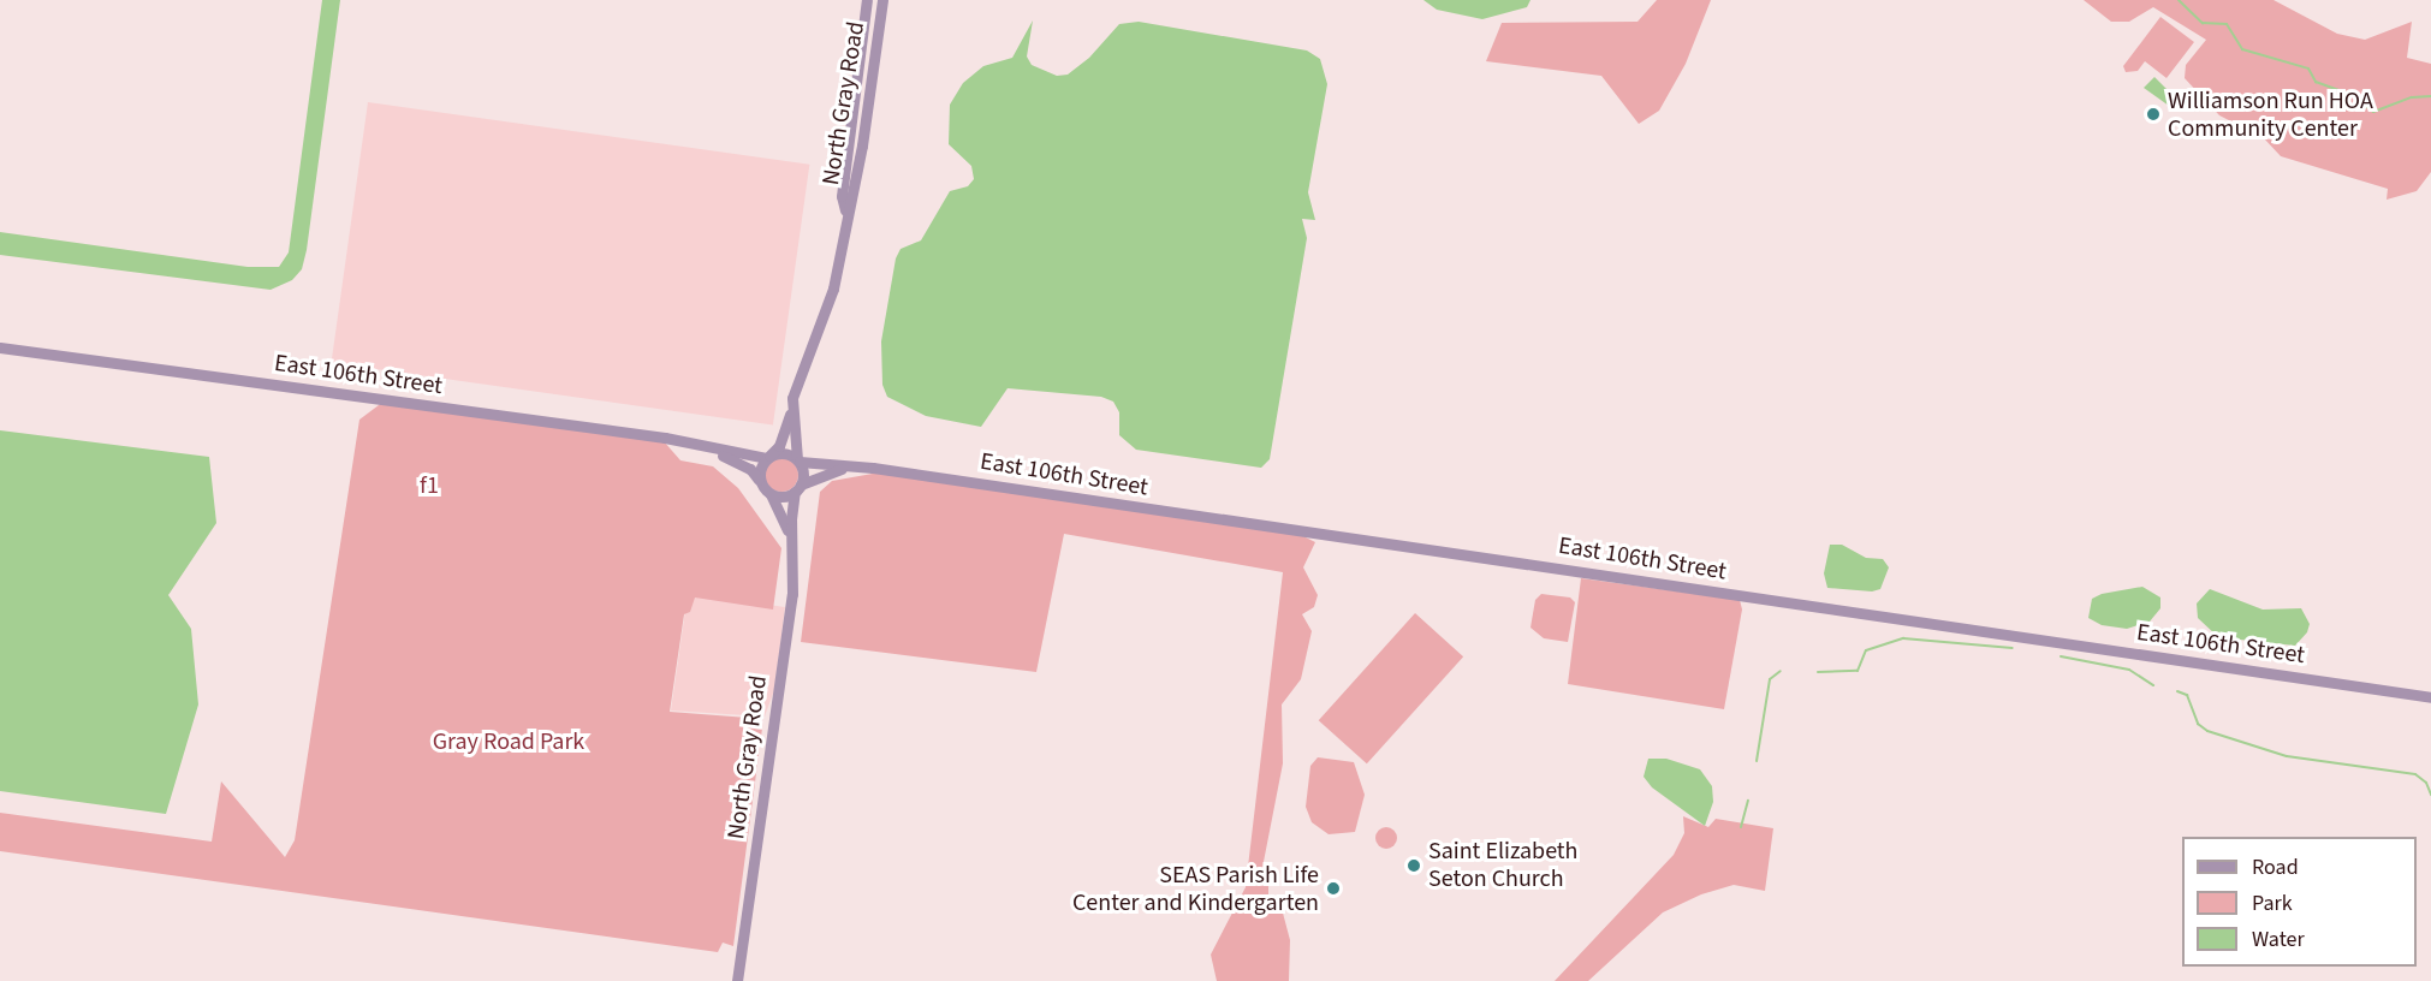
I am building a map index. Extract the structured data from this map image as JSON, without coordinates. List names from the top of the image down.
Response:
{
  "streets": {
    "street": ["North Gray Road", "East 106th Street"]
  },
  "crossings": [
    ["North Gray Road", "East 106th Street"]
  ],
  "parks": ["f1", "Gray Road Park"],
  "places": ["Williamson Run HOA Community Center", "Saint Elizabeth Seton Church", "SEAS Parish Life Center and Kindergarten"],
  "legend": ["Road", "Park", "Water"]
}
